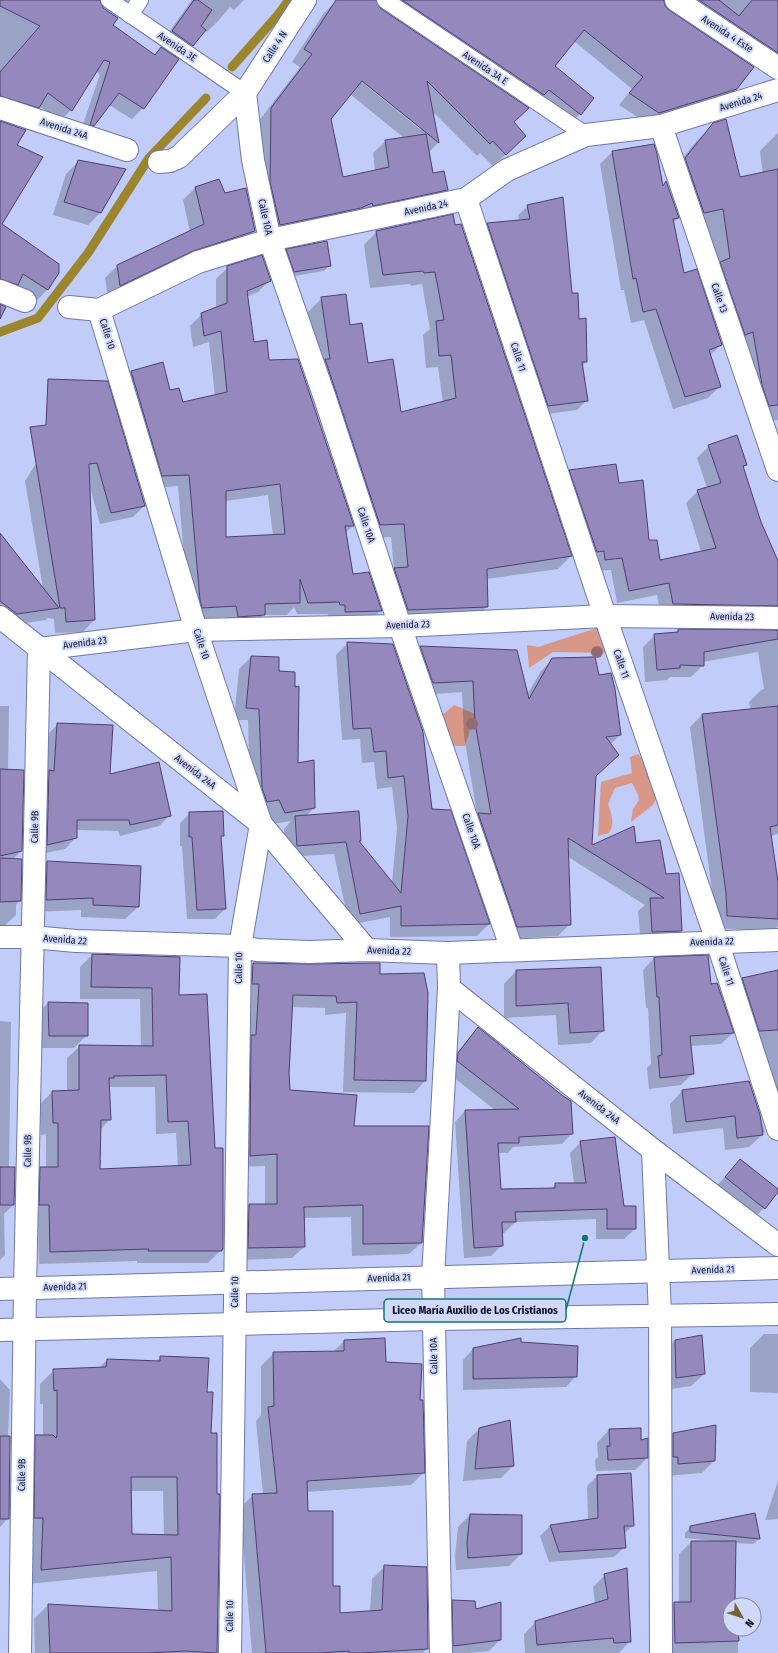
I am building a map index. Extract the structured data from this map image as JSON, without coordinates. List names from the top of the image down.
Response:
{
  "streets": {
    "street": [
      "Avenida 4 Este",
      "Calle 4 N",
      "Avenida 24",
      "Avenida 24A",
      "Calle 10A",
      "Calle 13",
      "Calle 10",
      "Calle 11",
      "Avenida 23",
      "Calle 9B",
      "Avenida 22",
      "Avenida 21"
    ],
    "lane": ["Avenida 3E", "Avenida 3A E"]
  },
  "crossings": [
    ["Avenida 3E", "Calle 4 N"],
    ["Avenida 3E", "Calle 10A"],
    ["Calle 4 N", "Calle 10A"],
    ["Avenida 3A E", "Avenida 24"],
    ["Avenida 24", "Calle 10A"],
    ["Avenida 24", "Calle 13"],
    ["Avenida 24", "Calle 10"],
    ["Avenida 24", "Calle 11"],
    ["Avenida 24A", "Calle 10A"],
    ["Avenida 24A", "Calle 10"],
    ["Avenida 24A", "Avenida 23"],
    ["Avenida 24A", "Calle 9B"],
    ["Avenida 24A", "Avenida 22"],
    ["Calle 10A", "Avenida 23"],
    ["Calle 10A", "Avenida 22"],
    ["Calle 10A", "Avenida 21"],
    ["Calle 10", "Avenida 23"],
    ["Calle 10", "Avenida 22"],
    ["Calle 10", "Avenida 21"],
    ["Calle 11", "Avenida 23"],
    ["Calle 11", "Avenida 22"],
    ["Avenida 23", "Calle 9B"],
    ["Calle 9B", "Avenida 22"],
    ["Calle 9B", "Avenida 21"]
  ],
  "places": ["Liceo María Auxilio de Los Cristianos"],
  "north": "bottom right"
}
